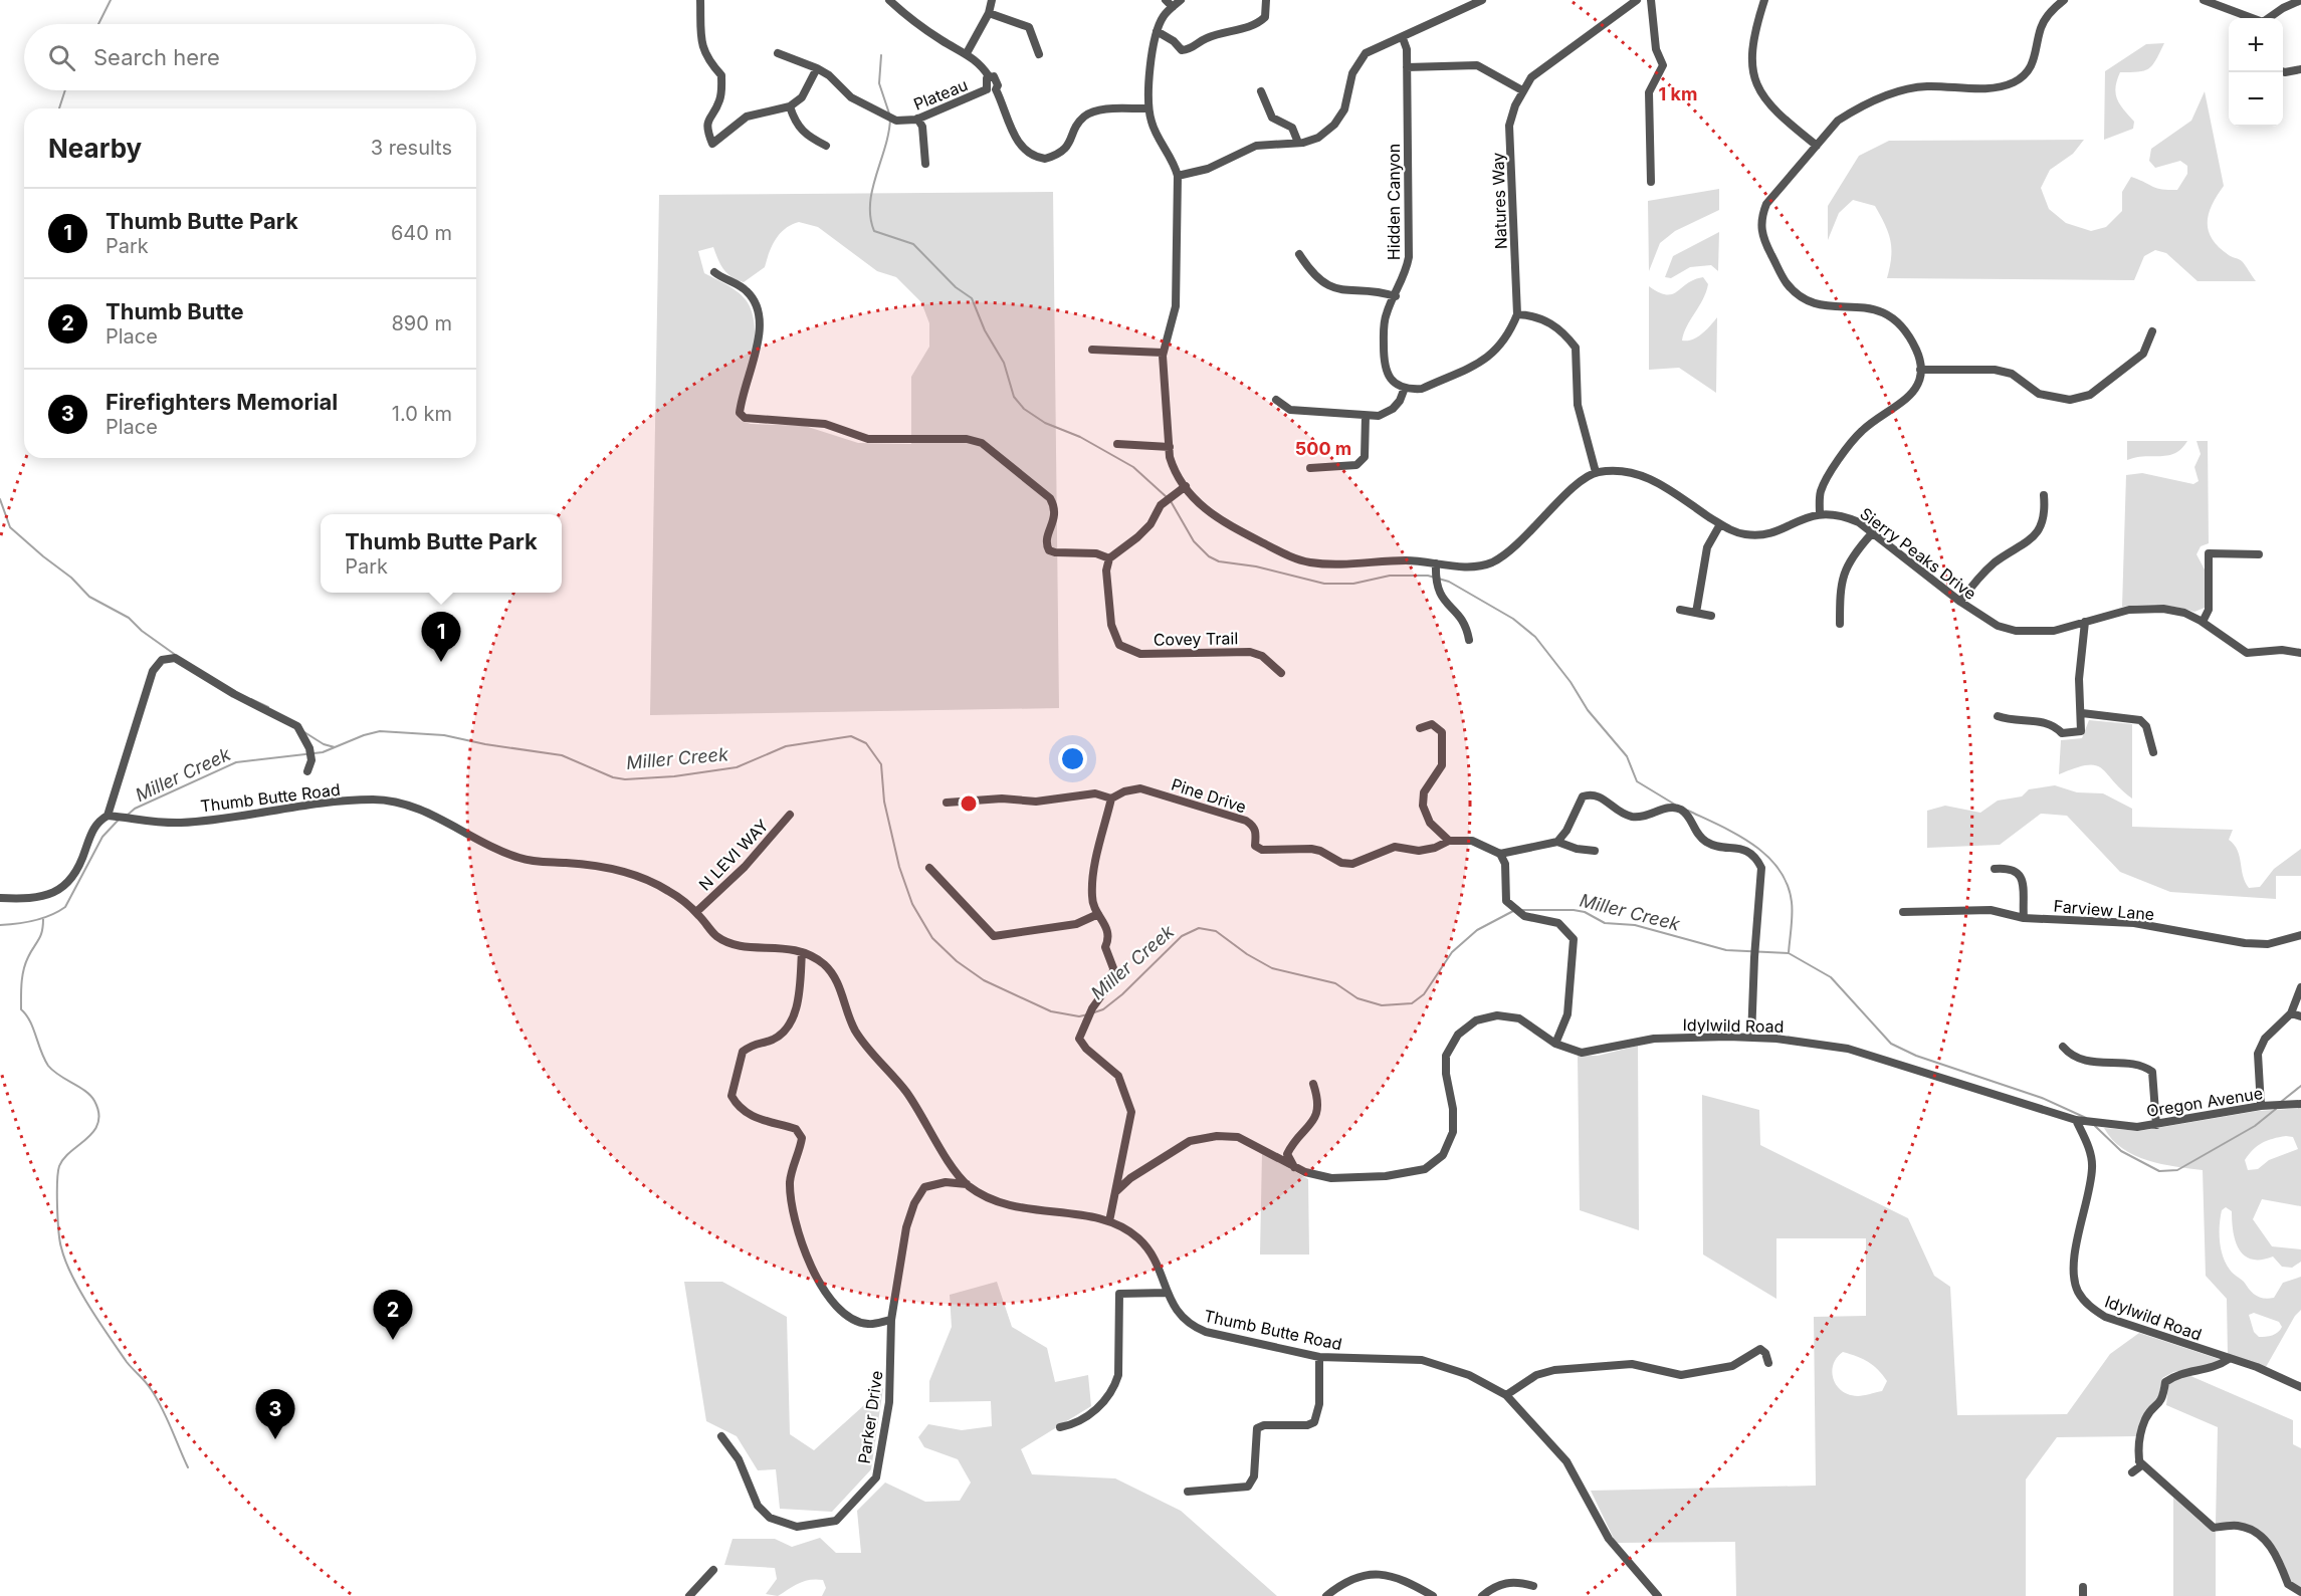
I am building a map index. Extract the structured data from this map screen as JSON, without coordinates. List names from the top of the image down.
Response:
{
  "streets": {
    "street": [
      "Plateau",
      "Natures Way",
      "Hidden Canyon",
      "Sierry Peaks Drive",
      "Covey Trail",
      "Pine Drive",
      "Thumb Butte Road",
      "N LEVI WAY",
      "Farview Lane",
      "Idylwild Road",
      "Oregon Avenue",
      "Parker Drive"
    ]
  },
  "crossings": [
    ["Thumb Butte Road", "N LEVI WAY"],
    ["Thumb Butte Road", "Parker Drive"],
    ["Idylwild Road", "Oregon Avenue"]
  ],
  "water": ["Miller Creek"],
  "page": {
    "map_buttons": ["+", "−"],
    "search": "Search here",
    "heading": ["Nearby", "3 results"],
    "list": [
      {
        "mark": "1",
        "name": "Thumb Butte Park",
        "note": "Park",
        "value": "640 m"
      },
      {
        "mark": "2",
        "name": "Thumb Butte",
        "note": "Place",
        "value": "890 m"
      },
      {
        "mark": "3",
        "name": "Firefighters Memorial",
        "note": "Place",
        "value": "1.0 km"
      }
    ],
    "popup": ["Thumb Butte Park", "Park"],
    "pins": ["1", "2", "3"]
  },
  "rings": ["1 km", "500 m"]
}
